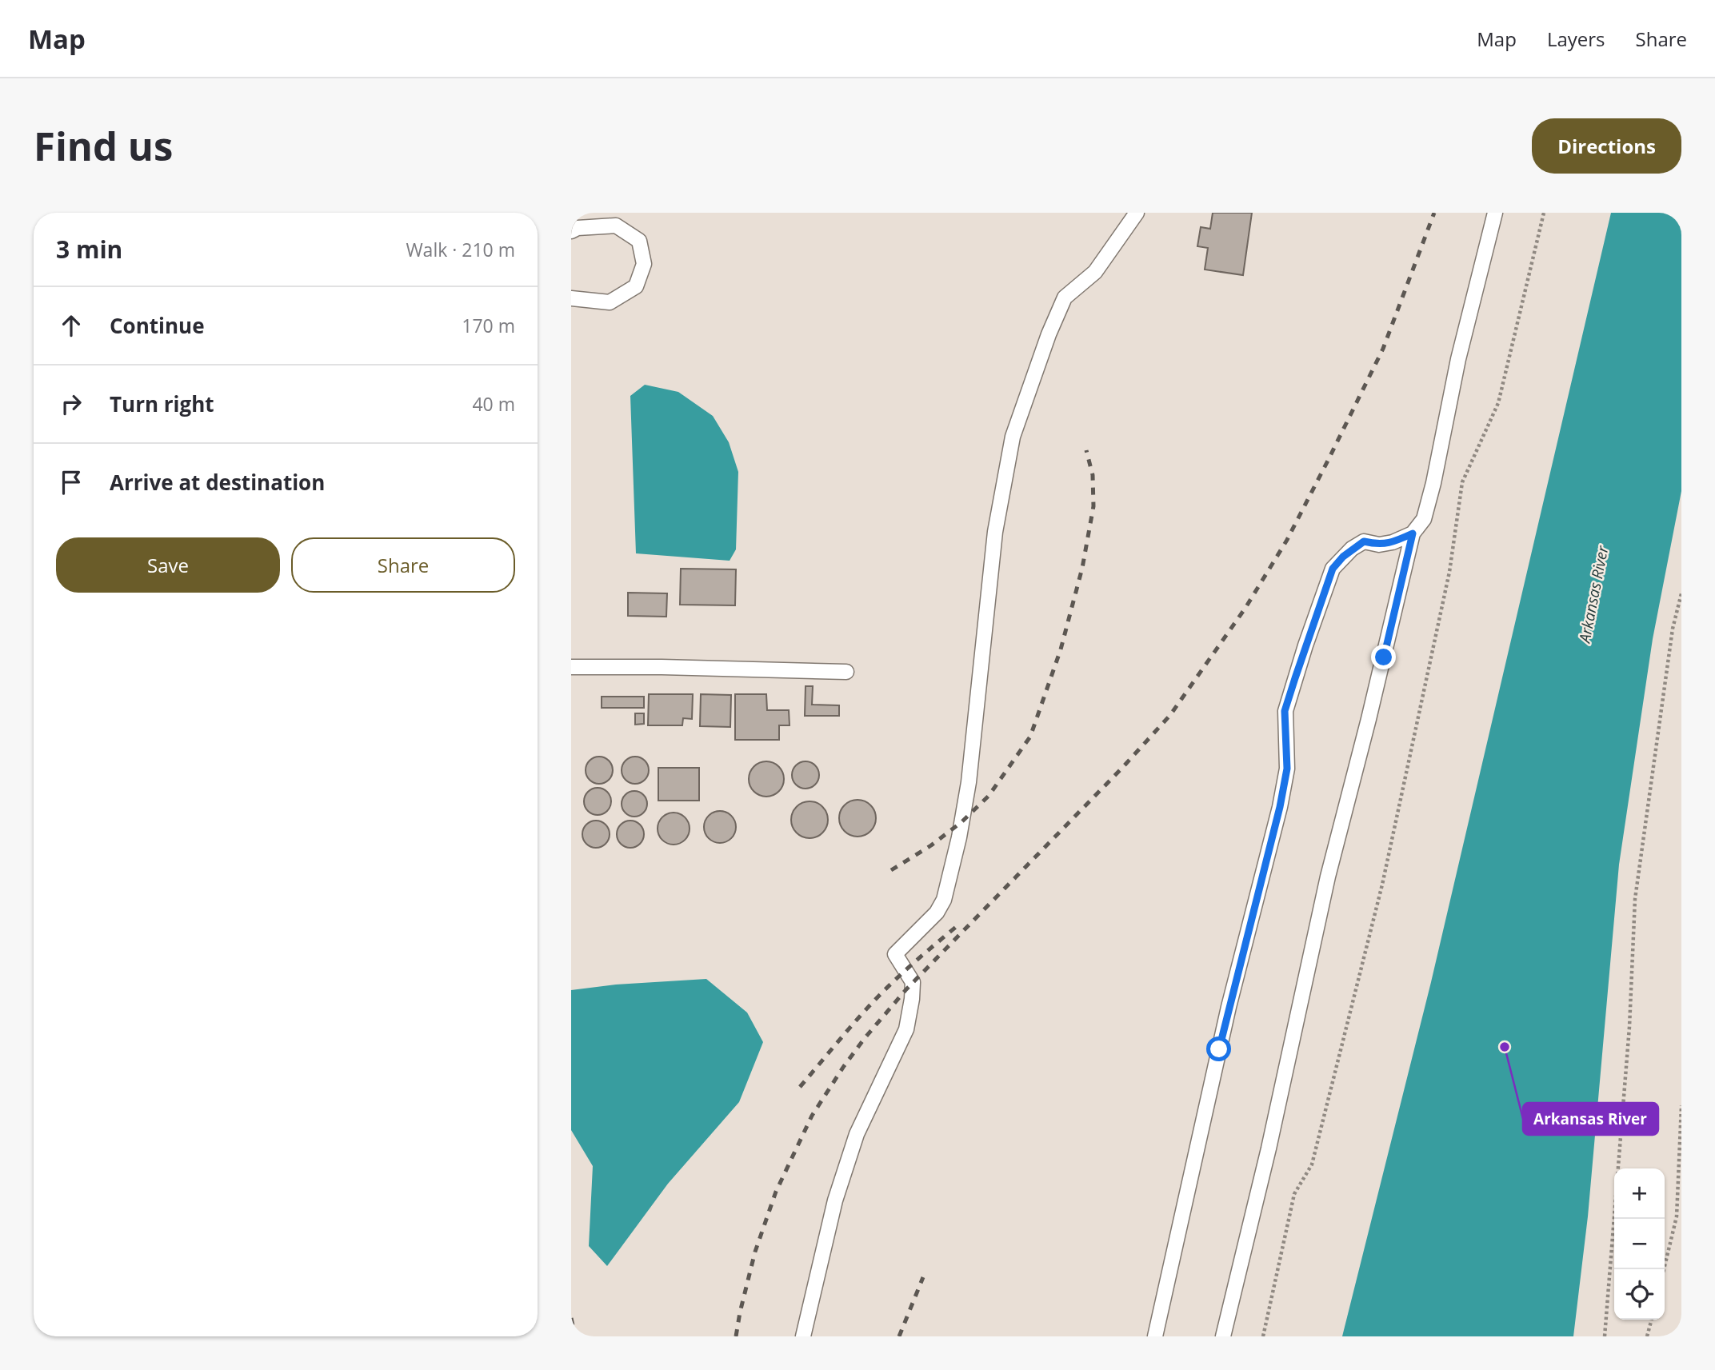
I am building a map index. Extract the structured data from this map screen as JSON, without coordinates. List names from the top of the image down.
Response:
{
  "water": ["Arkansas River"],
  "places": ["Arkansas River"],
  "page": {
    "header": "Map",
    "nav": ["Map", "Layers", "Share"],
    "buttons": [
      "Directions",
      ["Save", "Share"]
    ],
    "title": "Find us",
    "heading": ["3 min", "Walk · 210 m"],
    "list": [
      ["Continue", "170 m"],
      ["Turn right", "40 m"],
      "Arrive at destination"
    ],
    "map_buttons": ["+", "−"]
  }
}
